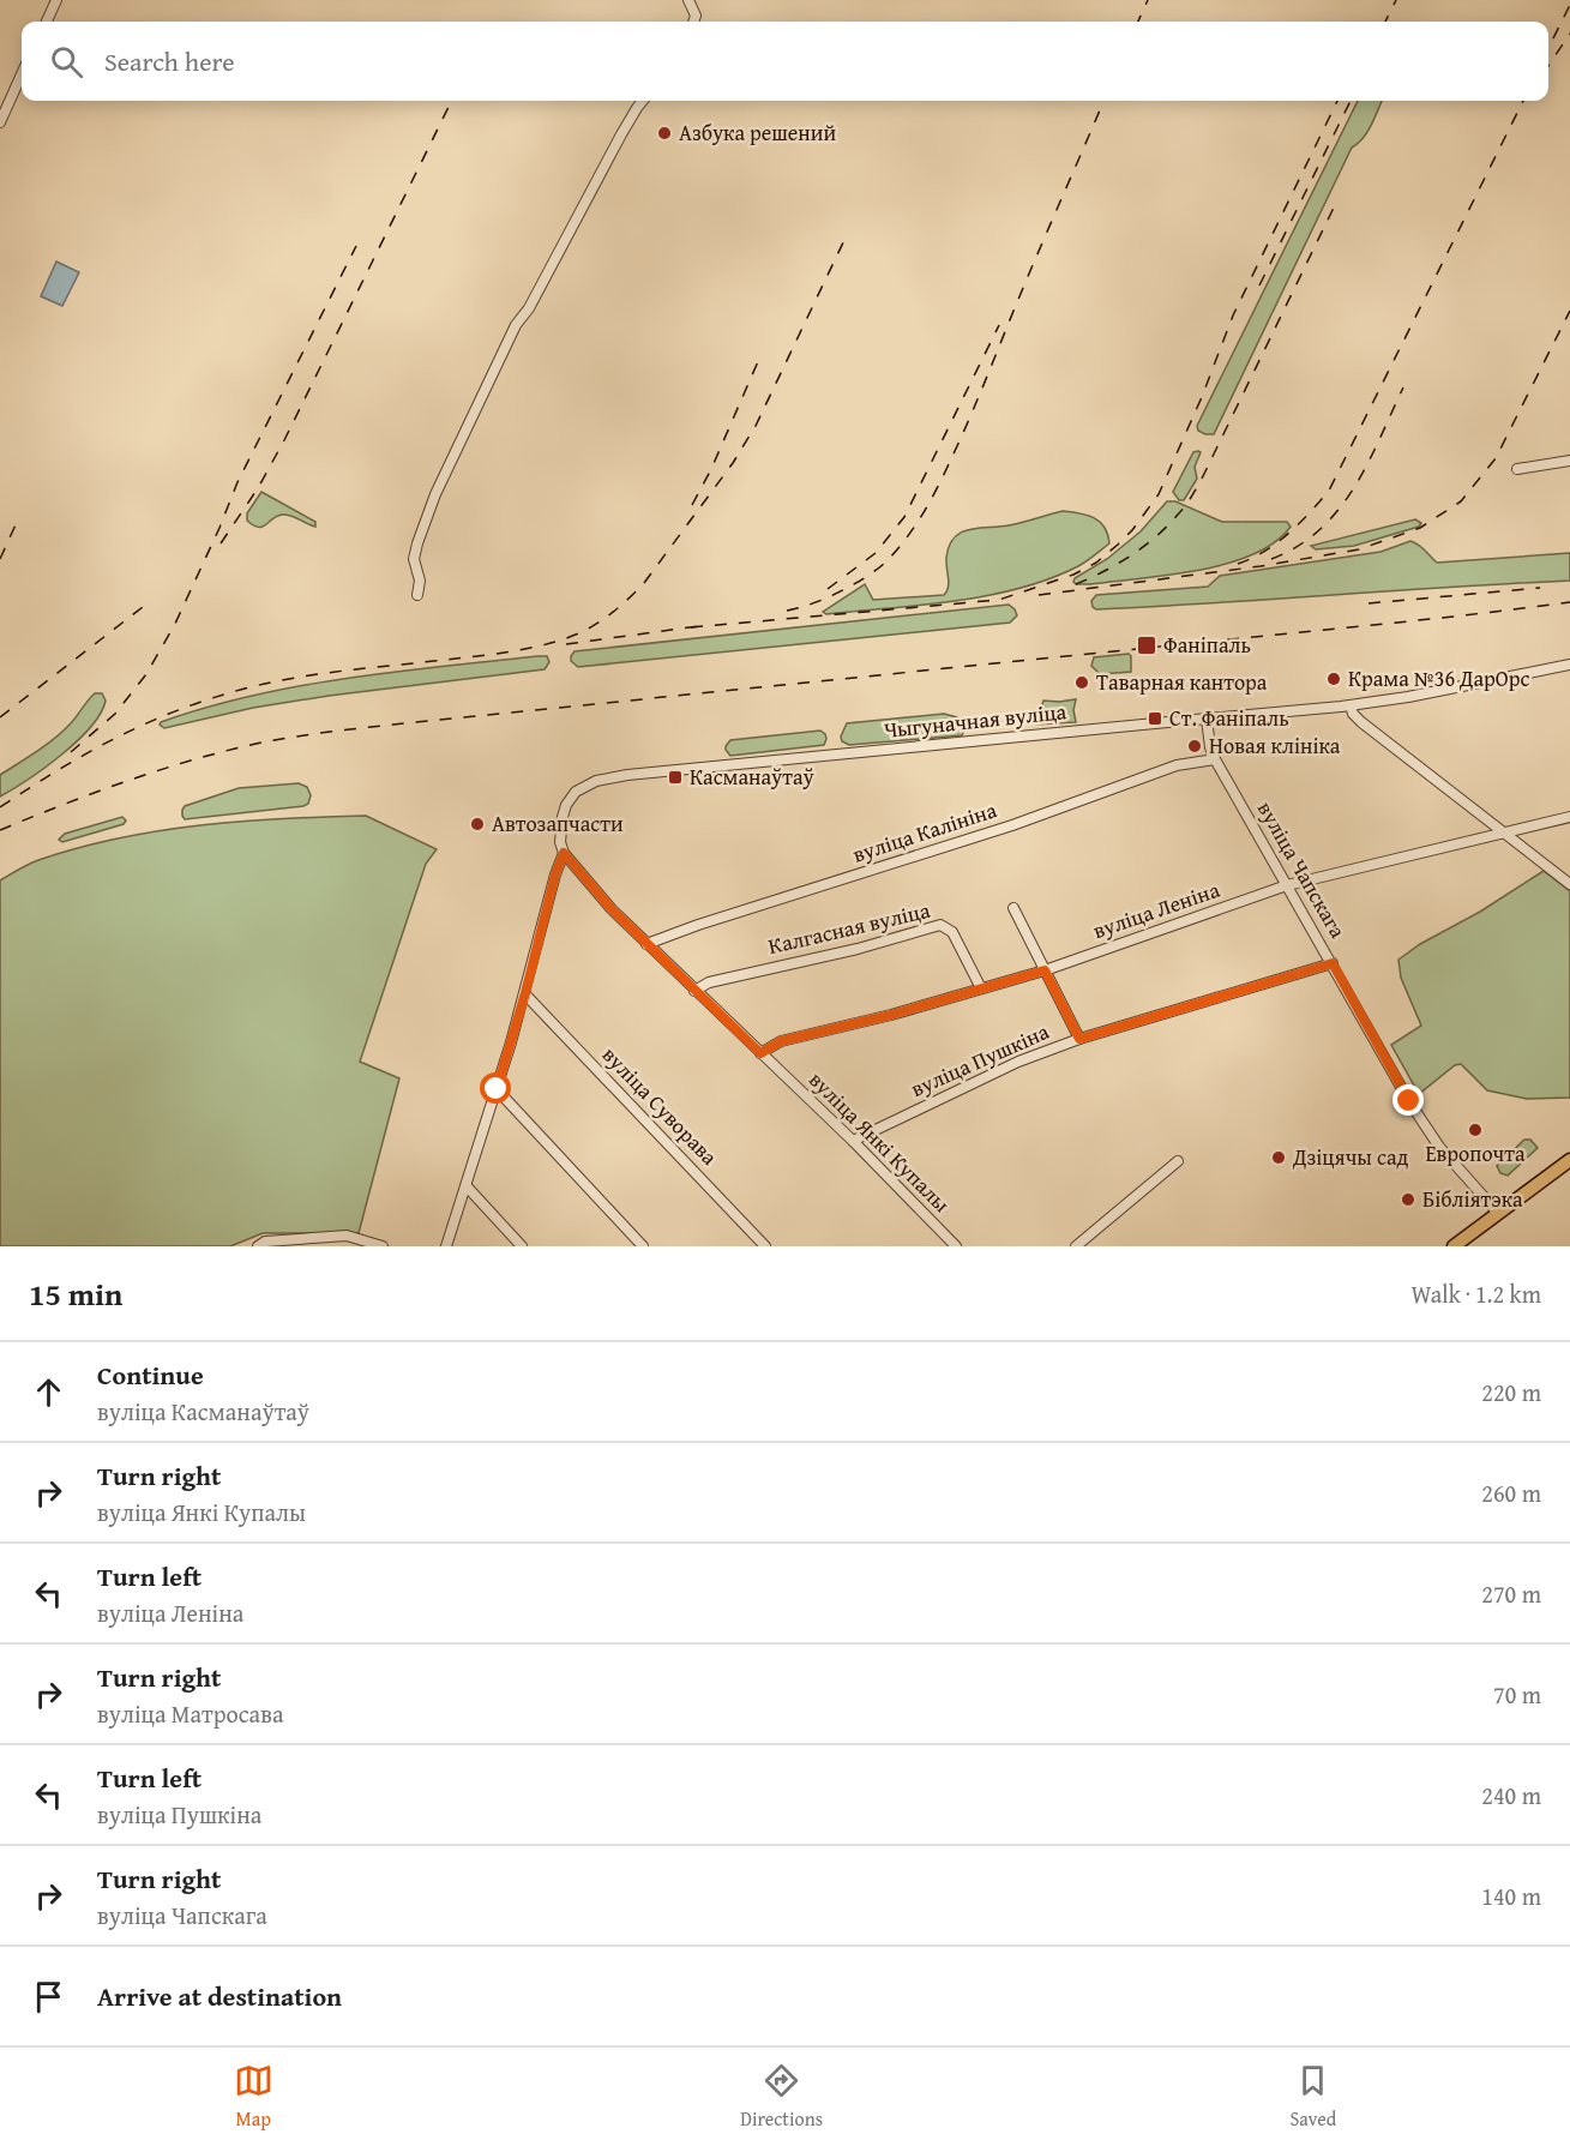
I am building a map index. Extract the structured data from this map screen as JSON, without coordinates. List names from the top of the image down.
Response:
{
  "streets": {
    "street": [
      "Чыгуначная вуліца",
      "вуліца Калініна",
      "вуліца Чапскага",
      "вуліца Леніна",
      "Калгасная вуліца",
      "вуліца Пушкіна",
      "вуліца Суворава",
      "вуліца Янкі Купалы"
    ]
  },
  "crossings": [
    ["Чыгуначная вуліца", "вуліца Чапскага"],
    ["Чыгуначная вуліца", "вуліца Янкі Купалы"],
    ["вуліца Калініна", "вуліца Чапскага"],
    ["вуліца Калініна", "вуліца Янкі Купалы"],
    ["вуліца Чапскага", "вуліца Леніна"],
    ["вуліца Чапскага", "вуліца Пушкіна"],
    ["вуліца Леніна", "Калгасная вуліца"],
    ["вуліца Леніна", "вуліца Янкі Купалы"],
    ["Калгасная вуліца", "вуліца Янкі Купалы"],
    ["вуліца Пушкіна", "вуліца Янкі Купалы"]
  ],
  "places": {
    "other": [
      "Азбука решений",
      "Крама №36 ДарОрс",
      "Таварная кантора",
      "Новая клініка",
      "Автозапчасти",
      "Европочта",
      "Дзіцячы сад",
      "Бібліятэка"
    ],
    "transit": ["Фаніпаль", "Ст. Фаніпаль", "Касманаўтаў"]
  },
  "page": {
    "search": "Search here",
    "heading": ["15 min", "Walk · 1.2 km"],
    "list": [
      ["Continue", "вуліца Касманаўтаў", "220 m"],
      ["Turn right", "вуліца Янкі Купалы", "260 m"],
      ["Turn left", "вуліца Леніна", "270 m"],
      ["Turn right", "вуліца Матросава", "70 m"],
      ["Turn left", "вуліца Пушкіна", "240 m"],
      ["Turn right", "вуліца Чапскага", "140 m"],
      "Arrive at destination"
    ],
    "nav": ["Map", "Directions", "Saved"]
  }
}
